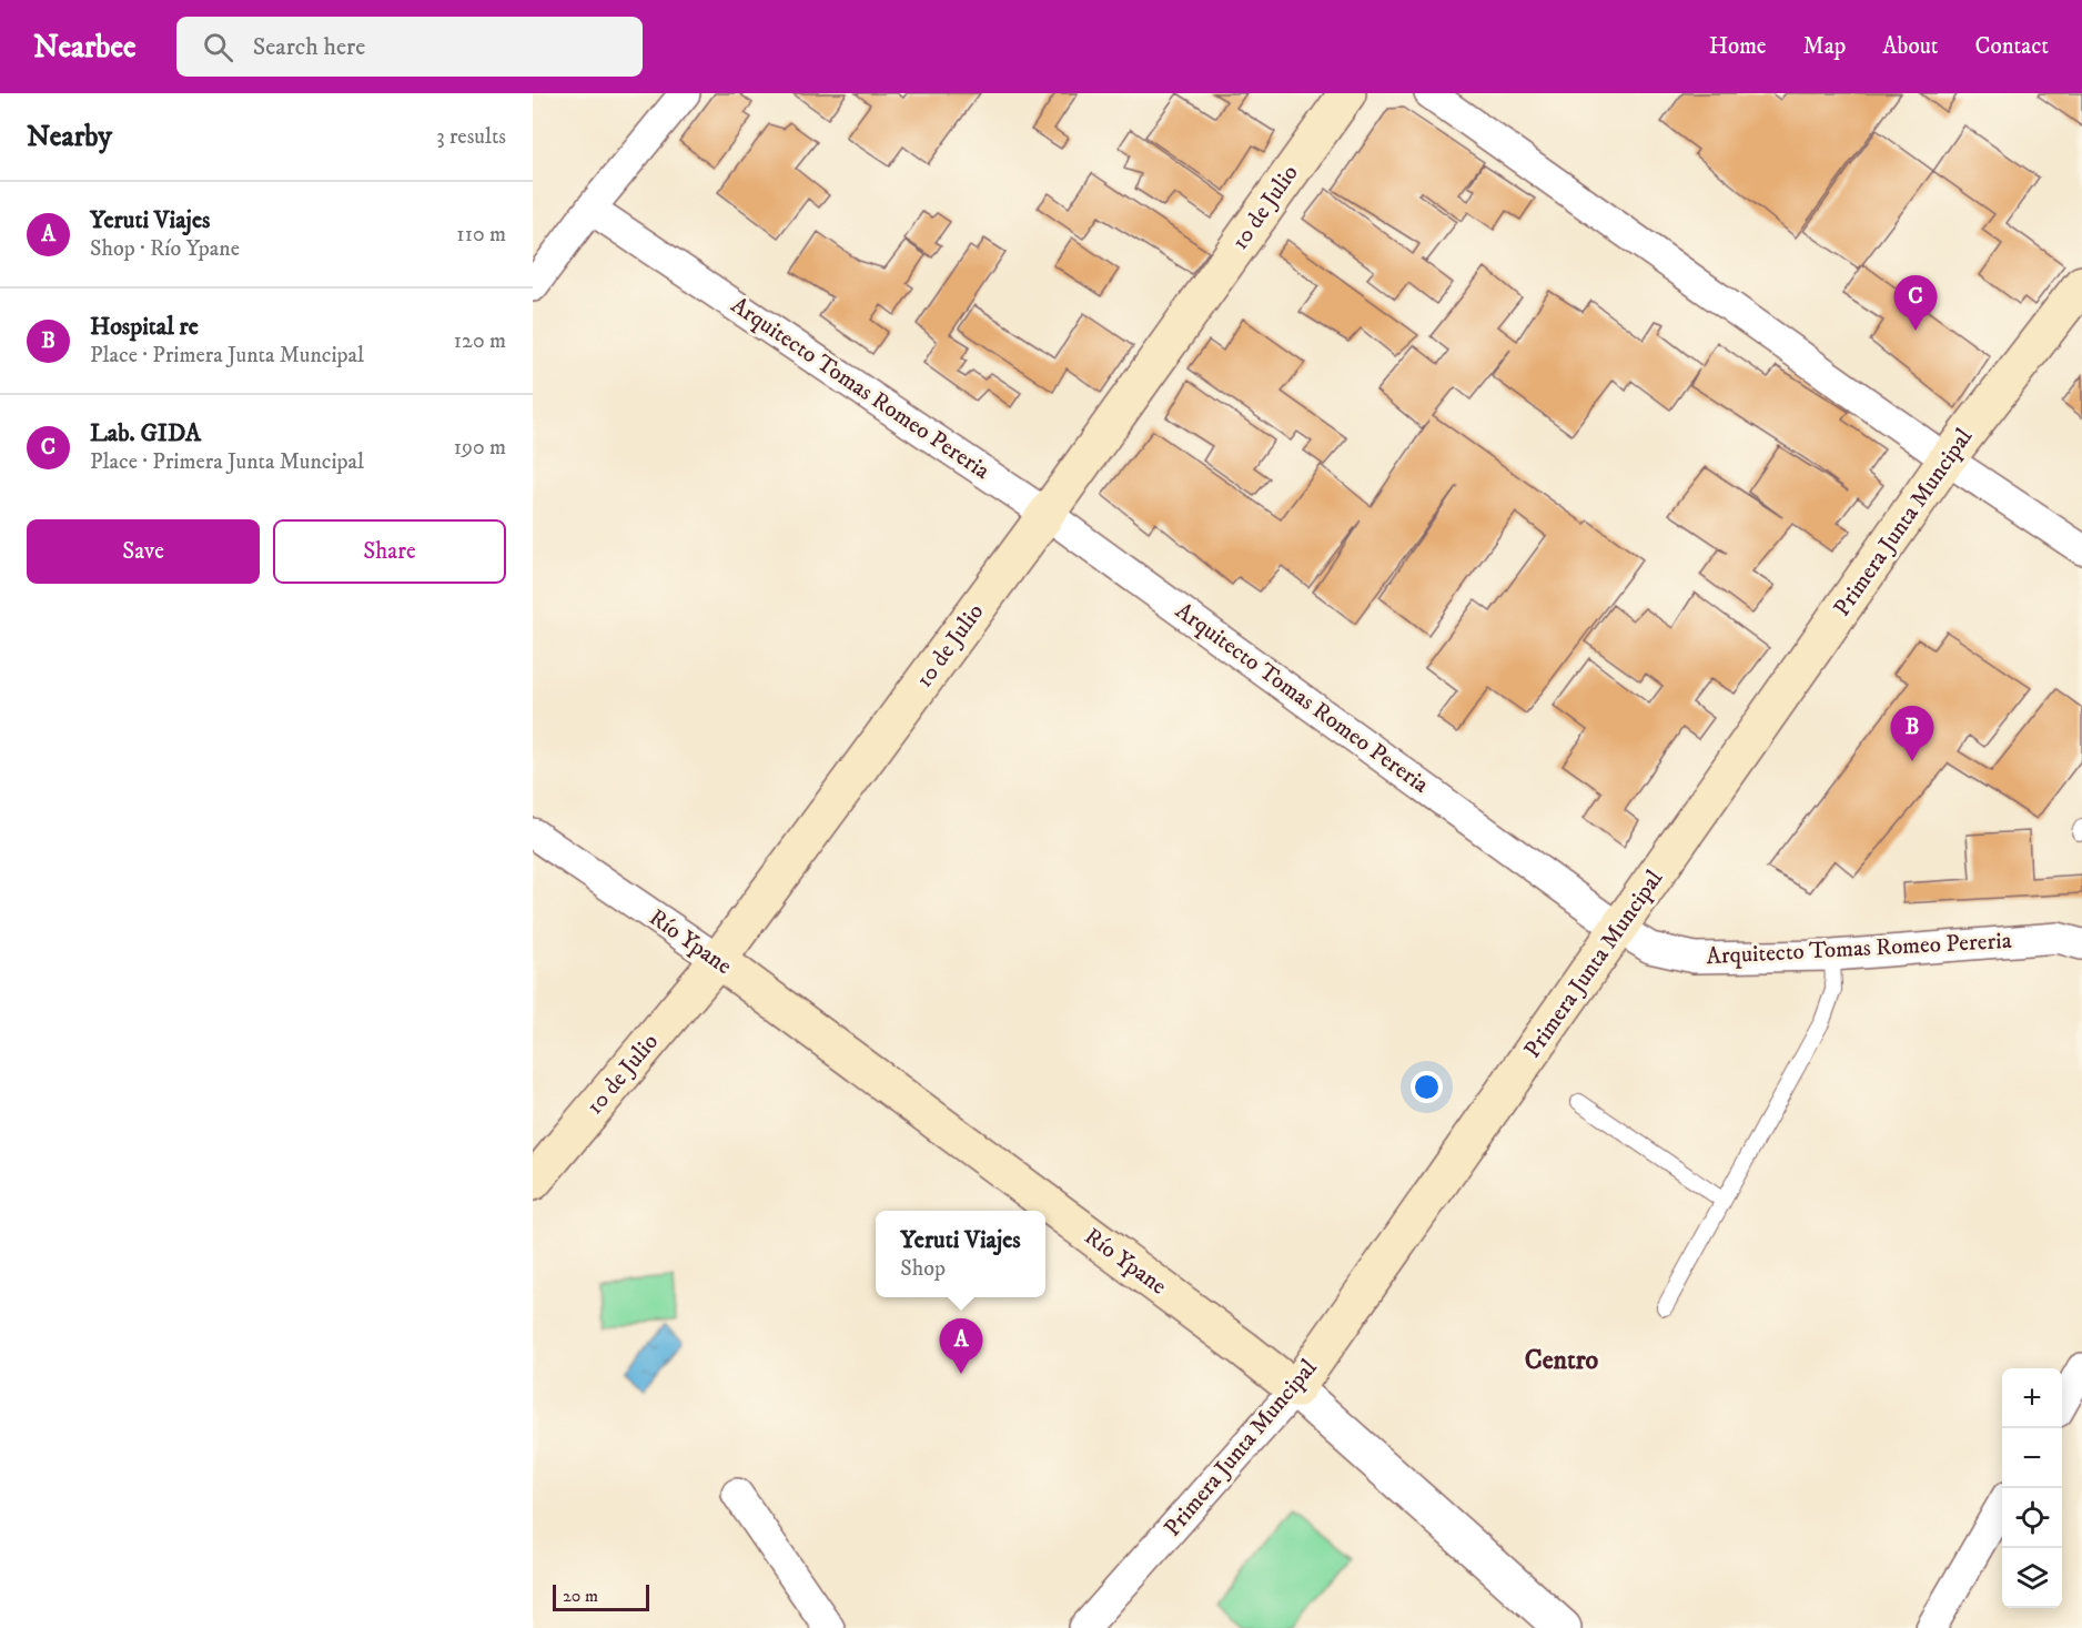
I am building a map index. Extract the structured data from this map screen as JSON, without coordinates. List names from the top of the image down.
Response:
{
  "streets": {
    "main road": ["10 de Julio", "Primera Junta Muncipal", "Río Ypane"],
    "street": ["Arquitecto Tomas Romeo Pereria"]
  },
  "crossings": [
    ["10 de Julio", "Arquitecto Tomas Romeo Pereria"],
    ["10 de Julio", "Río Ypane"],
    ["Arquitecto Tomas Romeo Pereria", "Primera Junta Muncipal"],
    ["Primera Junta Muncipal", "Río Ypane"]
  ],
  "districts": ["Centro"],
  "scale_bar": "20 m",
  "page": {
    "header": "Nearbee",
    "search": "Search here",
    "nav": [
      "Home",
      "Map",
      "About",
      "Contact"
    ],
    "heading": ["Nearby", "3 results"],
    "list": [
      {
        "mark": "A",
        "name": "Yeruti Viajes",
        "note": "Shop · Río Ypane",
        "value": "110 m"
      },
      {
        "mark": "B",
        "name": "Hospital re",
        "note": "Place · Primera Junta Muncipal",
        "value": "120 m"
      },
      {
        "mark": "C",
        "name": "Lab. GIDA",
        "note": "Place · Primera Junta Muncipal",
        "value": "190 m"
      }
    ],
    "pins": ["C", "B", "A"],
    "buttons": ["Save", "Share"],
    "popup": ["Yeruti Viajes", "Shop"],
    "map_buttons": ["+", "−"],
    "scale": "20 m"
  }
}
